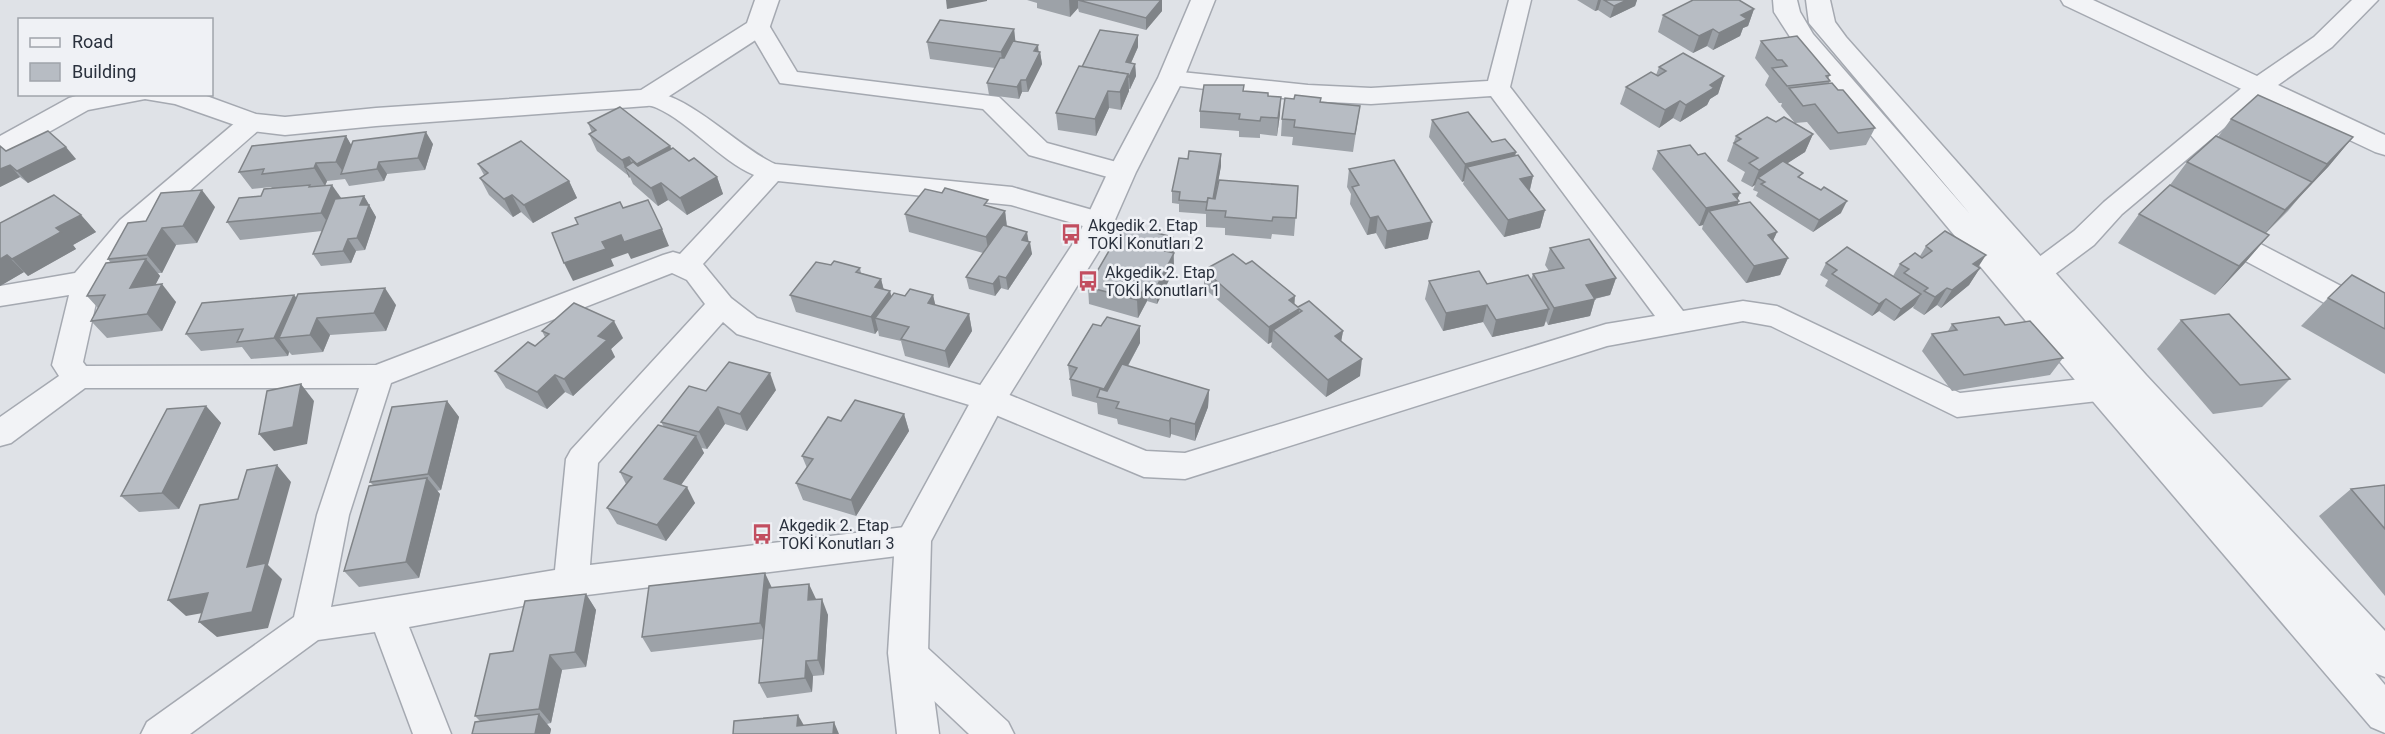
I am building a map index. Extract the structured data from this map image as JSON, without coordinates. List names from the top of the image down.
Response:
{
  "places": {
    "bus stop": ["Akgedik 2. Etap TOKİ Konutları 2", "Akgedik 2. Etap TOKİ Konutları 1", "Akgedik 2. Etap TOKİ Konutları 3"]
  },
  "legend": ["Road", "Building"]
}
